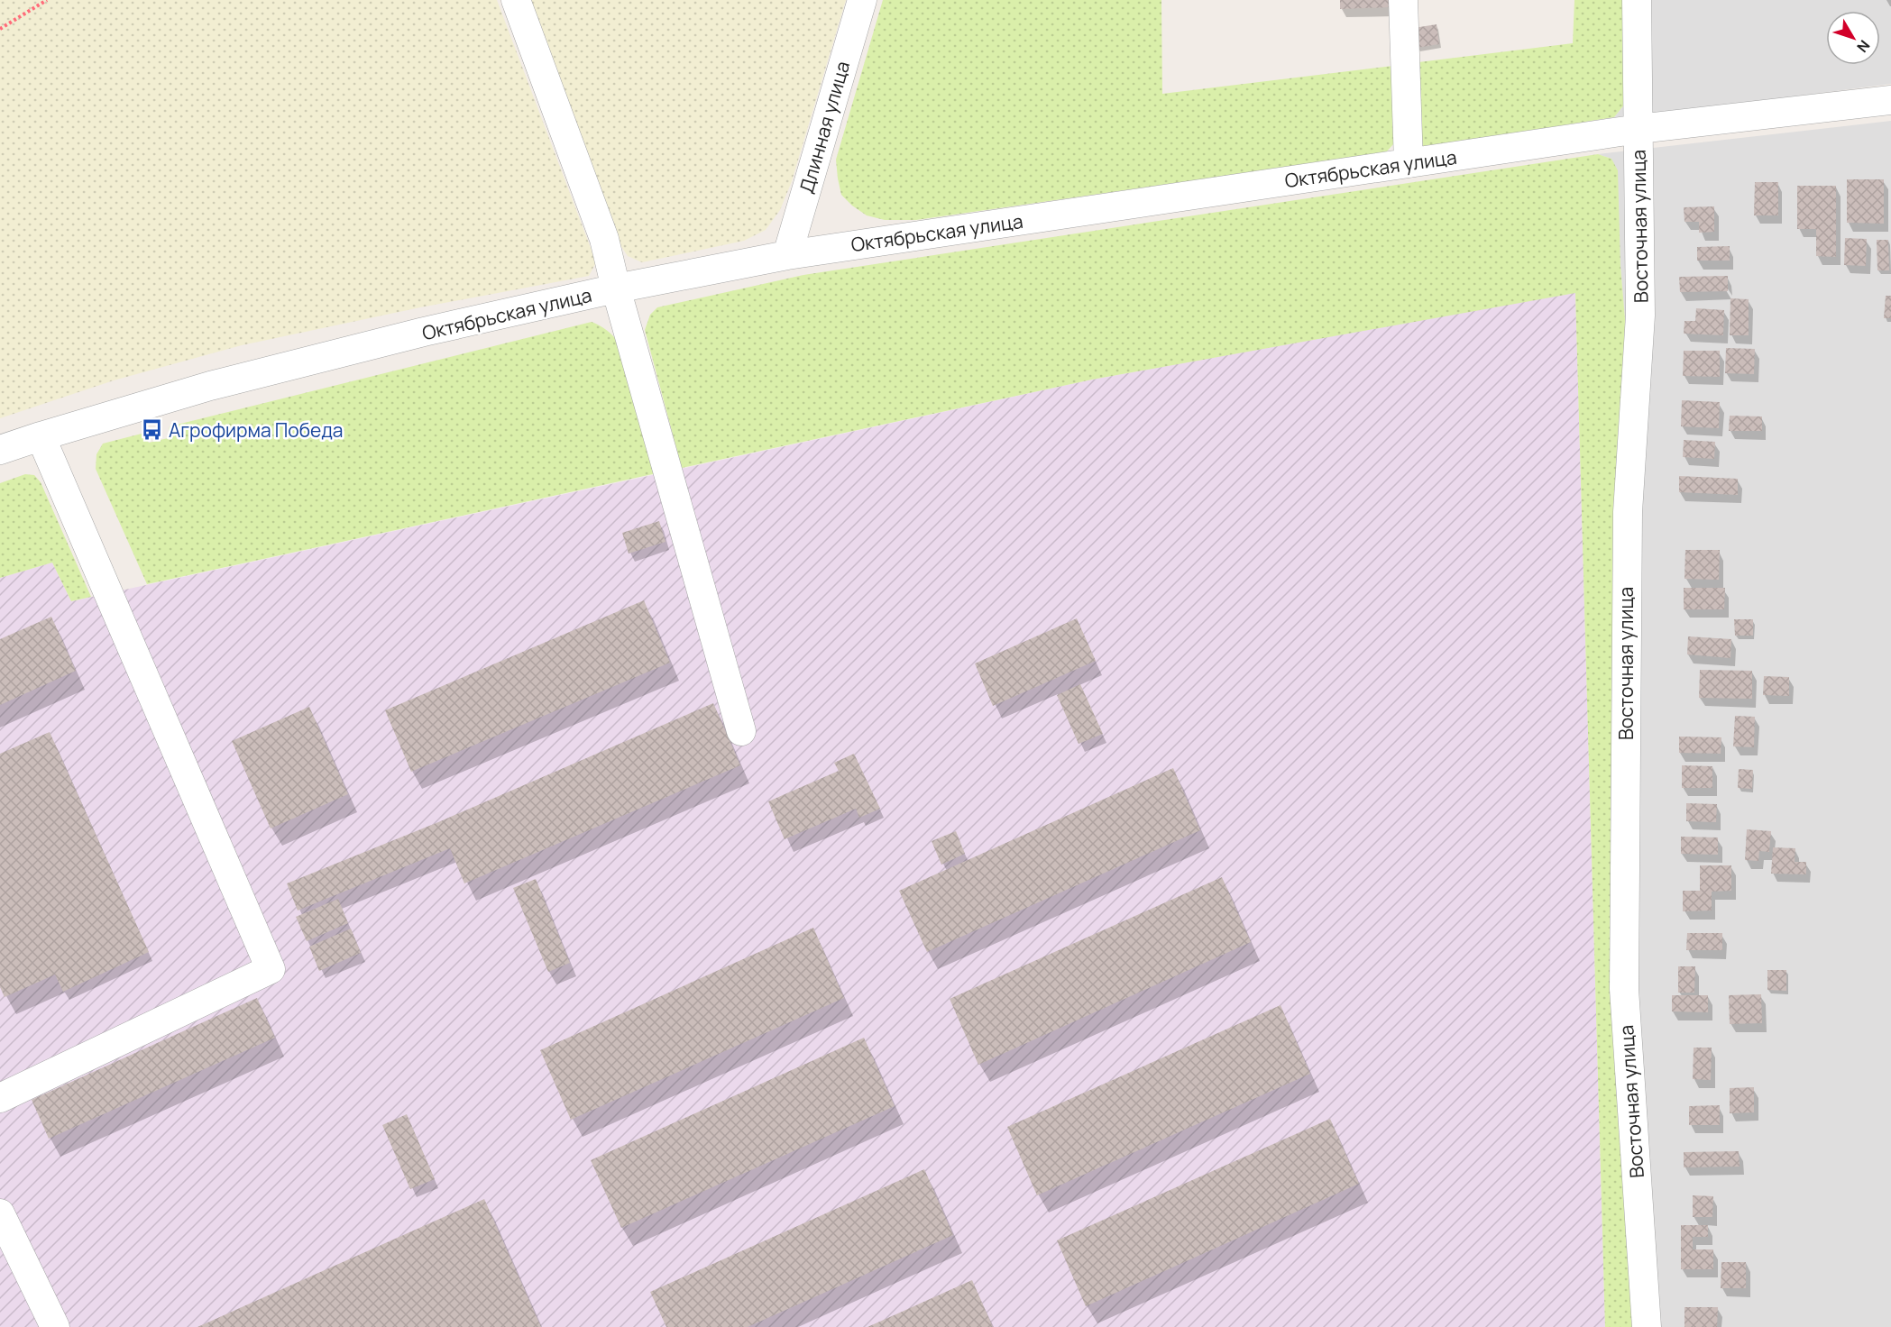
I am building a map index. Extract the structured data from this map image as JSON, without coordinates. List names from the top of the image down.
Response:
{
  "streets": {
    "street": ["Длинная улица", "Октябрьская улица", "Восточная улица"]
  },
  "crossings": [
    ["Длинная улица", "Октябрьская улица"],
    ["Октябрьская улица", "Восточная улица"]
  ],
  "places": {
    "bus stop": ["Агрофирма Победа"]
  },
  "north": "bottom right"
}
